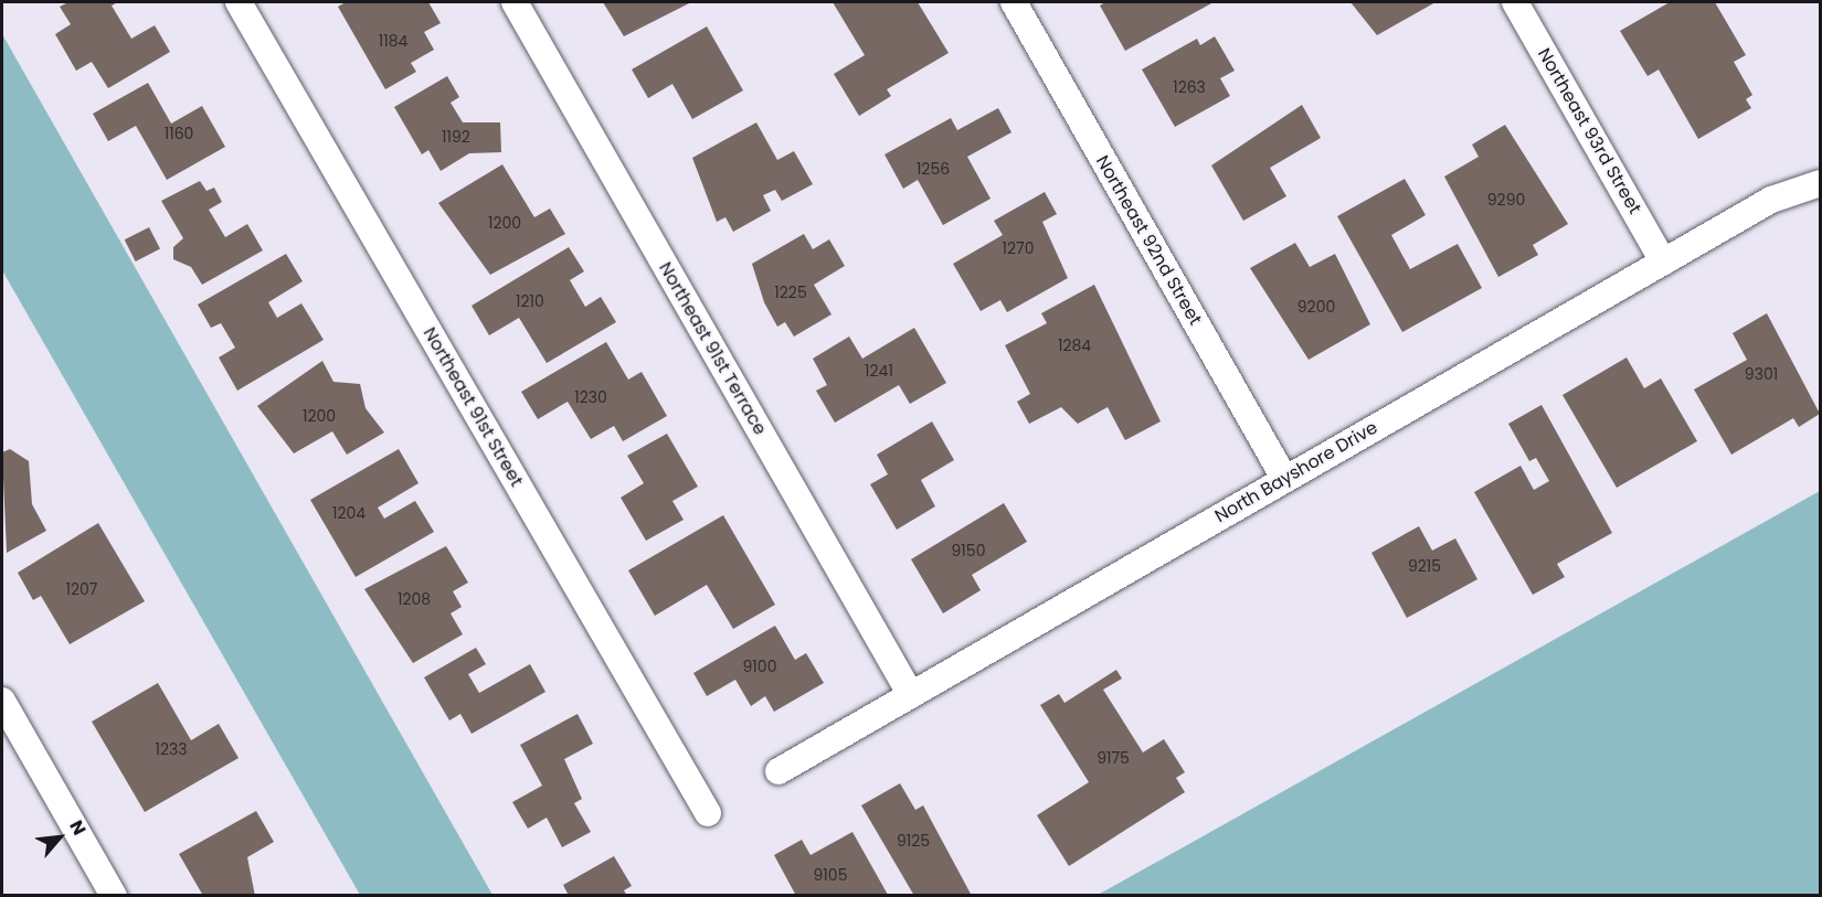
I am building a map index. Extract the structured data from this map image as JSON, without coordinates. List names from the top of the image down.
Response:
{
  "streets": {
    "street": [
      "Northeast 93rd Street",
      "Northeast 92nd Street",
      "Northeast 91st Terrace",
      "Northeast 91st Street",
      "North Bayshore Drive"
    ]
  },
  "crossings": [
    ["Northeast 93rd Street", "North Bayshore Drive"],
    ["Northeast 92nd Street", "North Bayshore Drive"],
    ["Northeast 91st Terrace", "North Bayshore Drive"]
  ],
  "house_numbers": [
    "1184",
    "1263",
    "1160",
    "1192",
    "1256",
    "9290",
    "1200",
    "1270",
    "1225",
    "1210",
    "9200",
    "1284",
    "1241",
    "9301",
    "1230",
    "1200",
    "1204",
    "9150",
    "9215",
    "1207",
    "1208",
    "9100",
    "1233",
    "9175",
    "9125",
    "9105"
  ],
  "north": "top right"
}
